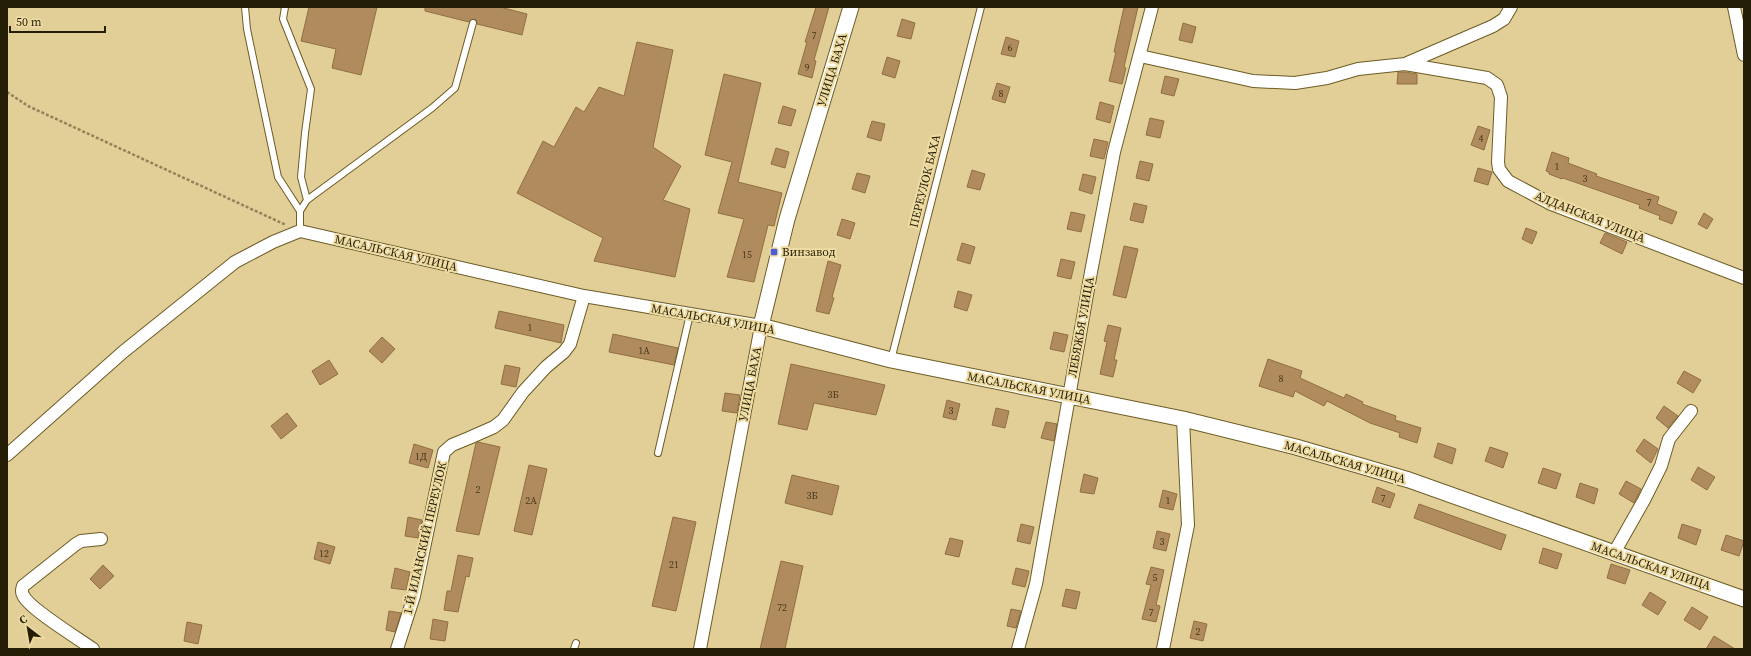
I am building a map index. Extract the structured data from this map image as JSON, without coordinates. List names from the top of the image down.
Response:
{
  "streets": {
    "street": [
      "УЛИЦА БАХА",
      "АЛДАНСКАЯ УЛИЦА",
      "МАСАЛЬСКАЯ УЛИЦА",
      "ЛЕБЯЖЬЯ УЛИЦА",
      "1-Й ИЛАНСКИЙ ПЕРЕУЛОК"
    ],
    "lane": ["ПЕРЕУЛОК БАХА"]
  },
  "crossings": [
    ["УЛИЦА БАХА", "МАСАЛЬСКАЯ УЛИЦА"],
    ["ПЕРЕУЛОК БАХА", "МАСАЛЬСКАЯ УЛИЦА"],
    ["МАСАЛЬСКАЯ УЛИЦА", "ЛЕБЯЖЬЯ УЛИЦА"],
    ["МАСАЛЬСКАЯ УЛИЦА", "1-Й ИЛАНСКИЙ ПЕРЕУЛОК"]
  ],
  "places": {
    "transit": ["Винзавод"]
  },
  "house_numbers": [
    "7",
    "6",
    "9",
    "8",
    "4",
    "1",
    "3",
    "7",
    "15",
    "1",
    "1А",
    "8",
    "3Б",
    "3",
    "1Д",
    "2",
    "3Б",
    "7",
    "2А",
    "1",
    "3",
    "12",
    "21",
    "5",
    "72",
    "7",
    "2"
  ],
  "scale_bar": "50 m",
  "north": "top left"
}
